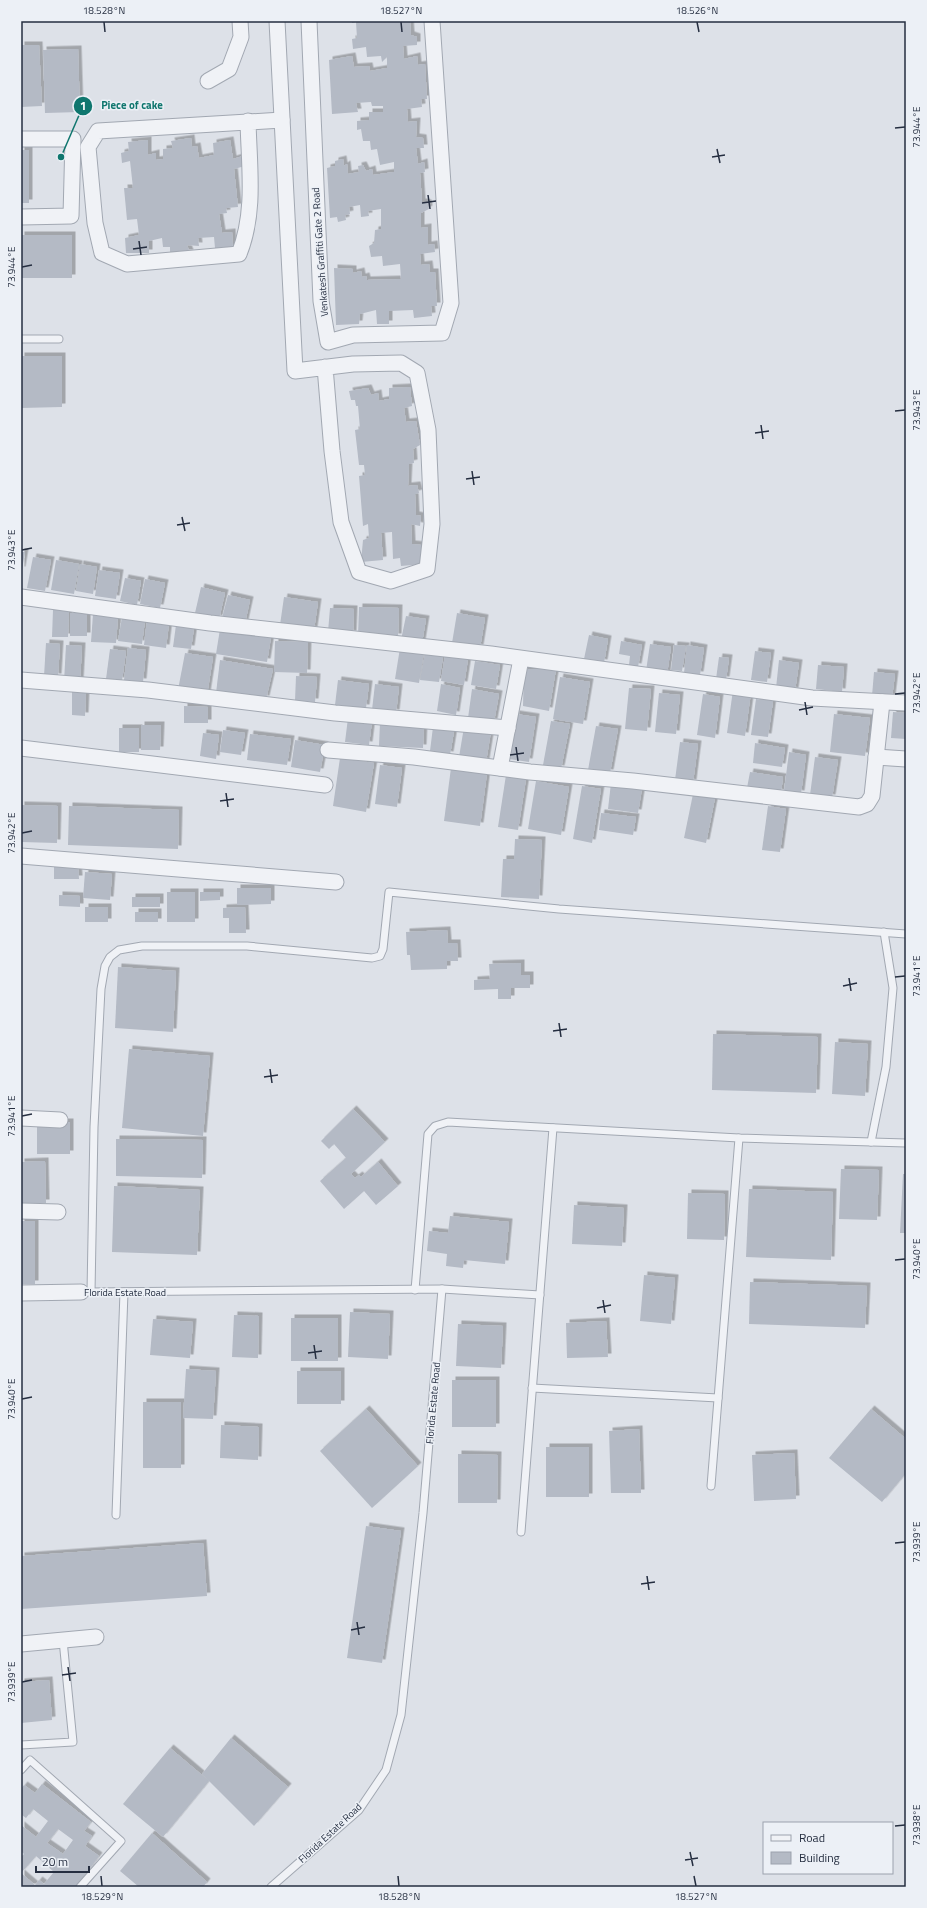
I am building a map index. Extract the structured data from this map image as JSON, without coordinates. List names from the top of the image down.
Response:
{
  "streets": {
    "street": ["Venkatesh Graffiti Gate 2 Road", "Florida Estate Road"]
  },
  "places": ["Piece of cake"],
  "legend": ["Road", "Building"],
  "scale_bar": "20 m",
  "coordinates": [
    "18.528°N",
    "18.527°N",
    "18.526°N",
    "73.944°E",
    "73.943°E",
    "73.942°E",
    "73.941°E",
    "73.940°E",
    "73.939°E",
    "73.938°E",
    "18.529°N"
  ]
}
